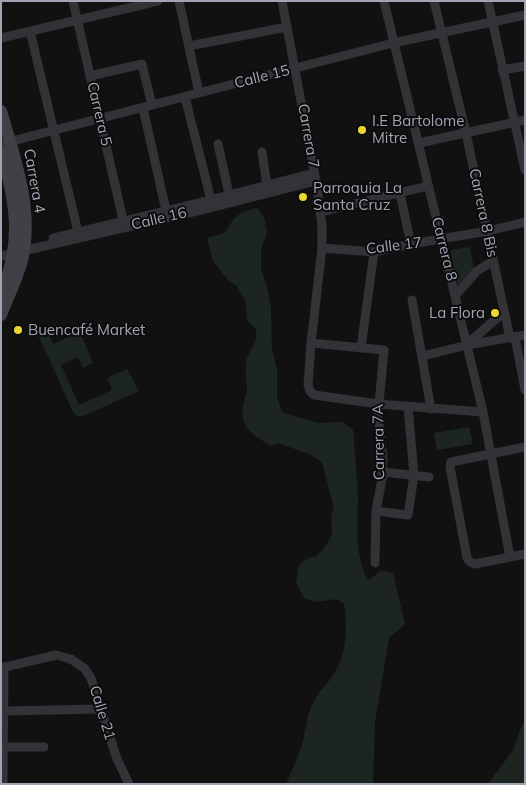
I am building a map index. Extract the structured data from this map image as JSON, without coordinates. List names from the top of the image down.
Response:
{
  "streets": {
    "main road": ["Carrera 4"],
    "street": [
      "Calle 15",
      "Carrera 5",
      "Carrera 7",
      "Carrera 8 Bis",
      "Calle 16",
      "Calle 17",
      "Carrera 8",
      "Carrera 7A",
      "Calle 21"
    ]
  },
  "crossings": [
    ["Calle 15", "Carrera 5"],
    ["Calle 15", "Carrera 7"],
    ["Calle 15", "Carrera 4"],
    ["Calle 15", "Carrera 8 Bis"],
    ["Calle 15", "Carrera 8"],
    ["Carrera 5", "Calle 16"],
    ["Carrera 7", "Calle 16"],
    ["Carrera 7", "Calle 17"],
    ["Carrera 7", "Carrera 7A"],
    ["Carrera 4", "Calle 16"],
    ["Carrera 8 Bis", "Calle 17"],
    ["Calle 17", "Carrera 8"]
  ],
  "places": [
    "I.E Bartolome Mitre",
    "Parroquia La Santa Cruz",
    "La Flora",
    "Buencafé Market"
  ]
}
